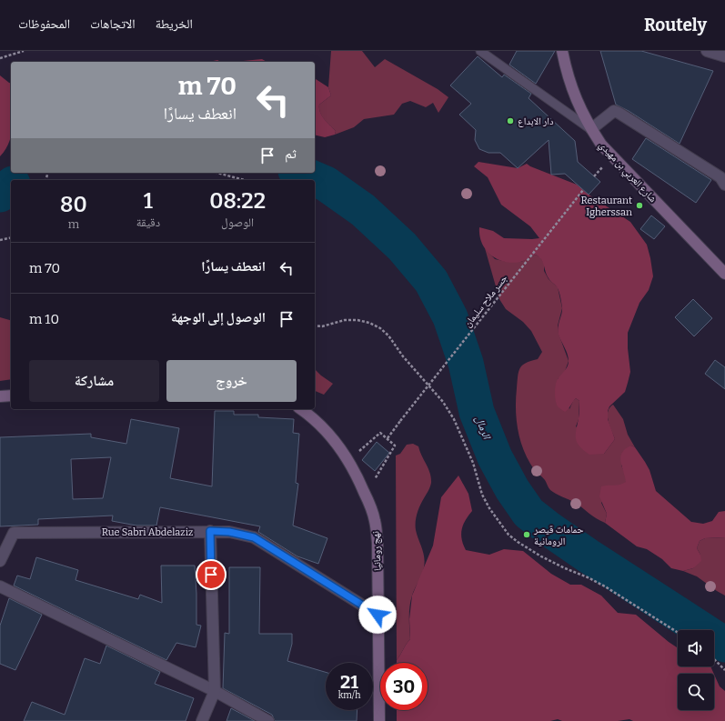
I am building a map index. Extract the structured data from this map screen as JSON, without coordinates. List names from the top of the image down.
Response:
{
  "streets": {
    "street": ["شارع العربي بن مهيدي", "Rue Sabri Abdelaziz", "نهج رومانيا"],
    "path": ["جسر ملاح سليمان"]
  },
  "crossings": [
    ["Rue Sabri Abdelaziz", "نهج رومانيا"]
  ],
  "water": ["الرمال"],
  "places": ["دار الابداع", "Restaurant Igherssan", "حمامات قيصر الرومانية"],
  "page": {
    "header": "Routely",
    "nav": ["الخريطة", "الاتجاهات", "المحفوظات"],
    "turn": ["70 m", "انعطف يسارًا"],
    "then": "ثم",
    "eta": [
      "08:22",
      "الوصول",
      "1",
      "دقيقة",
      "80",
      "m"
    ],
    "list": [
      {
        "name": "انعطف يسارًا",
        "value": "70 m"
      },
      {
        "name": "الوصول إلى الوجهة",
        "value": "10 m"
      }
    ],
    "buttons": ["خروج", "مشاركة"],
    "speed": "21 km/h",
    "limit": "30"
  }
}
